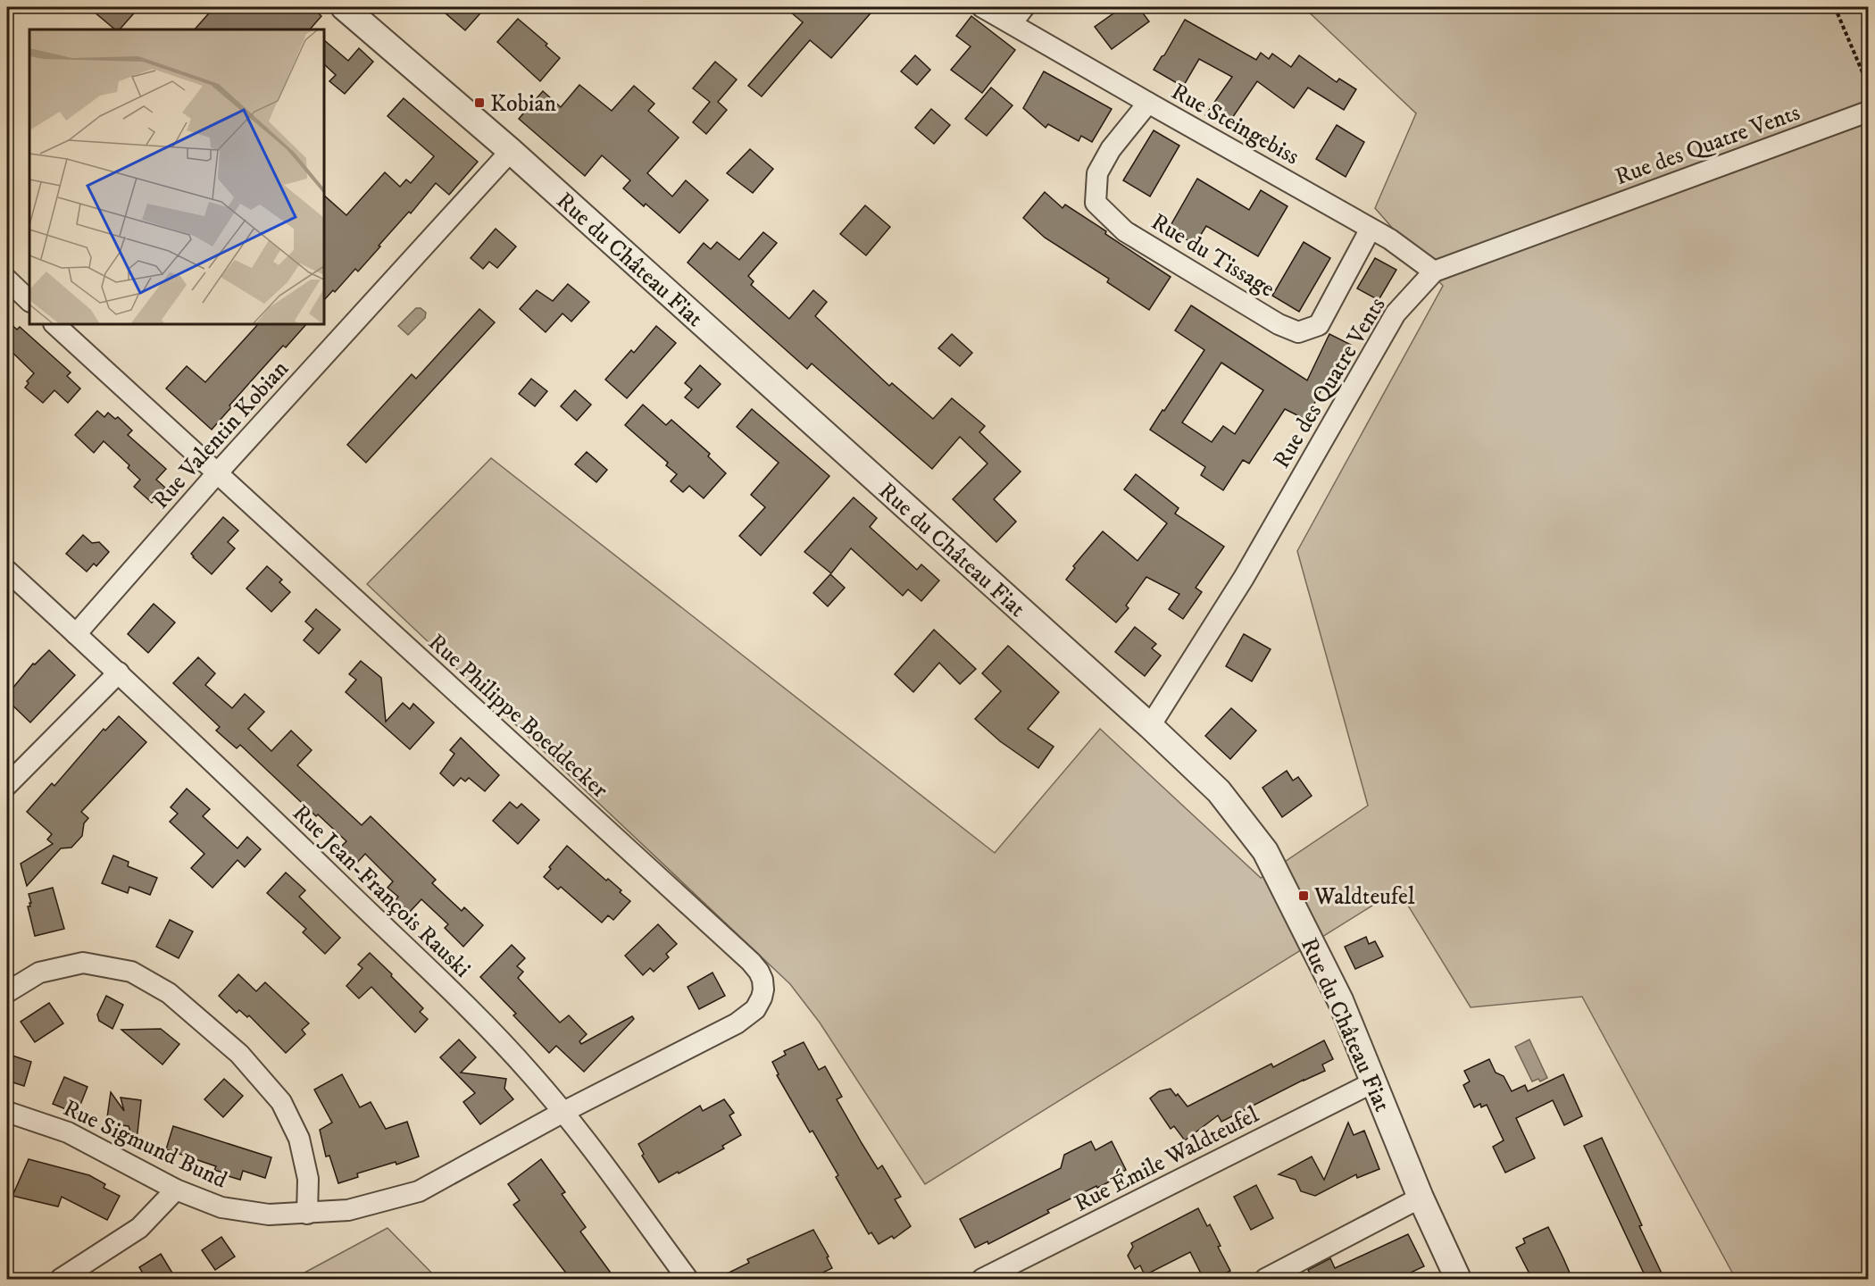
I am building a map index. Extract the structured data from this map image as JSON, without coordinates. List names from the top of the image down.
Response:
{
  "streets": {
    "street": [
      "Rue Steingebiss",
      "Rue des Quatre Vents",
      "Rue du Tissage",
      "Rue du Château Fiat",
      "Rue Valentin Kobian",
      "Rue Philippe Boeddecker",
      "Rue Jean-François Rauski",
      "Rue Sigmund Bund",
      "Rue Émile Waldteufel"
    ]
  },
  "crossings": [
    ["Rue Steingebiss", "Rue des Quatre Vents"],
    ["Rue Steingebiss", "Rue du Tissage"],
    ["Rue des Quatre Vents", "Rue du Château Fiat"],
    ["Rue du Château Fiat", "Rue Valentin Kobian"],
    ["Rue du Château Fiat", "Rue Émile Waldteufel"],
    ["Rue Valentin Kobian", "Rue Philippe Boeddecker"],
    ["Rue Valentin Kobian", "Rue Jean-François Rauski"],
    ["Rue Philippe Boeddecker", "Rue Jean-François Rauski"],
    ["Rue Philippe Boeddecker", "Rue Sigmund Bund"],
    ["Rue Jean-François Rauski", "Rue Sigmund Bund"]
  ],
  "places": {
    "transit": ["Kobian", "Waldteufel"]
  }
}
